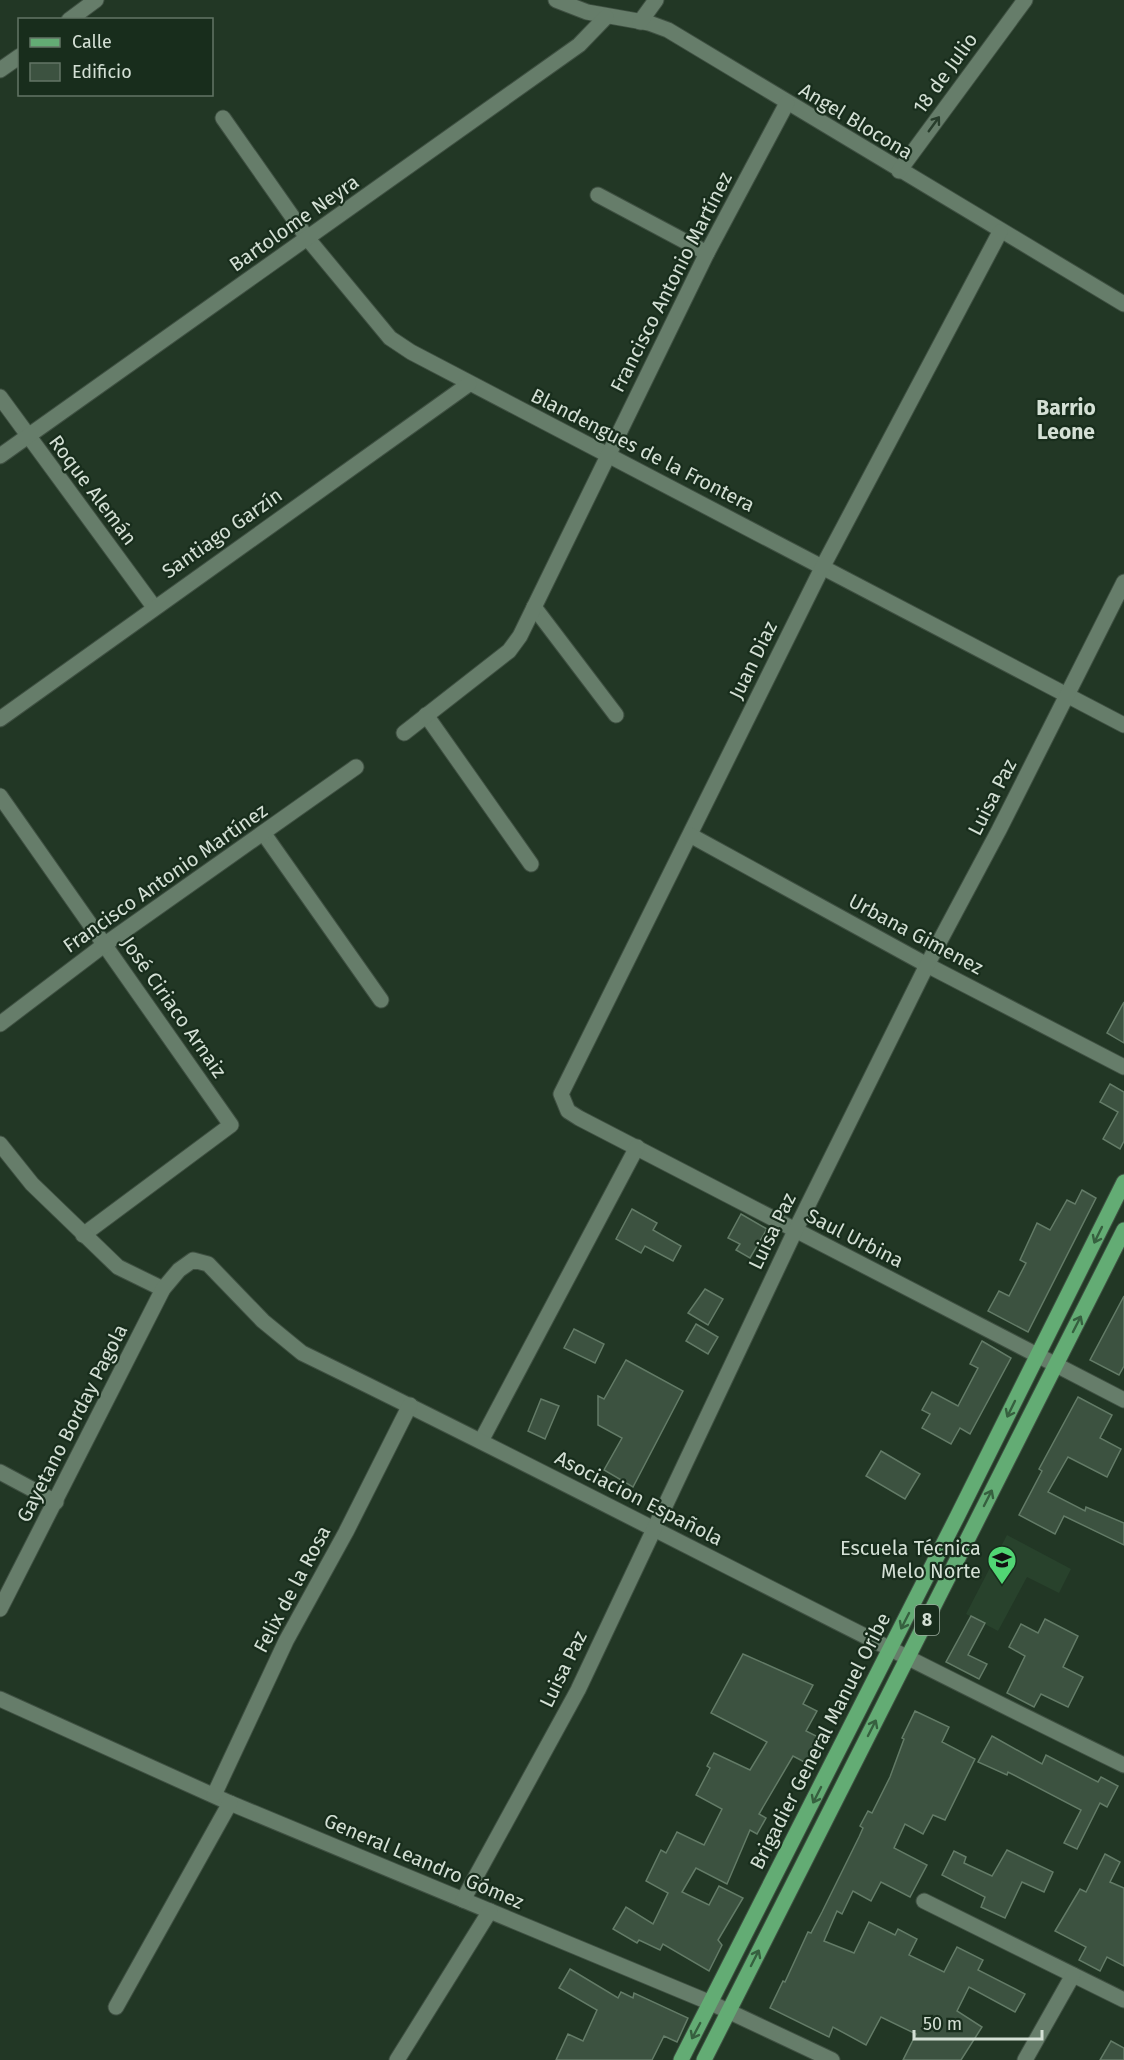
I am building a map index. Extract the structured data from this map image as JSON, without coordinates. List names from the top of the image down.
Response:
{
  "streets": {
    "main road": ["8", "Brigadier General Manuel Oribe"],
    "street": [
      "18 de Julio",
      "Angel Blocona",
      "Bartolome Neyra",
      "Francisco Antonio Martínez",
      "Blandengues de la Frontera",
      "Roque Alemán",
      "Santiago Garzín",
      "Juan Diaz",
      "Luisa Paz",
      "Urbana Gimenez",
      "José Ciriaco Arnaiz",
      "Saul Urbina",
      "Gayetano Borday Pagola",
      "Asociacion Española",
      "Felix de la Rosa",
      "General Leandro Gómez"
    ]
  },
  "crossings": [
    ["18 de Julio", "Angel Blocona"],
    ["Angel Blocona", "Bartolome Neyra"],
    ["Angel Blocona", "Francisco Antonio Martínez"],
    ["Angel Blocona", "Juan Diaz"],
    ["Bartolome Neyra", "Blandengues de la Frontera"],
    ["Bartolome Neyra", "Roque Alemán"],
    ["Francisco Antonio Martínez", "Blandengues de la Frontera"],
    ["Francisco Antonio Martínez", "José Ciriaco Arnaiz"],
    ["Blandengues de la Frontera", "Santiago Garzín"],
    ["Blandengues de la Frontera", "Juan Diaz"],
    ["Blandengues de la Frontera", "Luisa Paz"],
    ["Roque Alemán", "Santiago Garzín"],
    ["Juan Diaz", "Urbana Gimenez"],
    ["Juan Diaz", "Saul Urbina"],
    ["Luisa Paz", "Urbana Gimenez"],
    ["Luisa Paz", "Saul Urbina"],
    ["Luisa Paz", "Asociacion Española"],
    ["Luisa Paz", "General Leandro Gómez"],
    ["Saul Urbina", "Brigadier General Manuel Oribe"],
    ["Gayetano Borday Pagola", "Asociacion Española"],
    ["Asociacion Española", "Felix de la Rosa"],
    ["Asociacion Española", "Brigadier General Manuel Oribe"],
    ["Felix de la Rosa", "General Leandro Gómez"],
    ["Brigadier General Manuel Oribe", "General Leandro Gómez"]
  ],
  "one_way": ["18 de Julio"],
  "districts": ["Barrio Leone"],
  "places": {
    "school or university": ["Escuela Técnica Melo Norte"]
  },
  "legend": ["Calle", "Edificio"],
  "scale_bar": "50 m"
}
